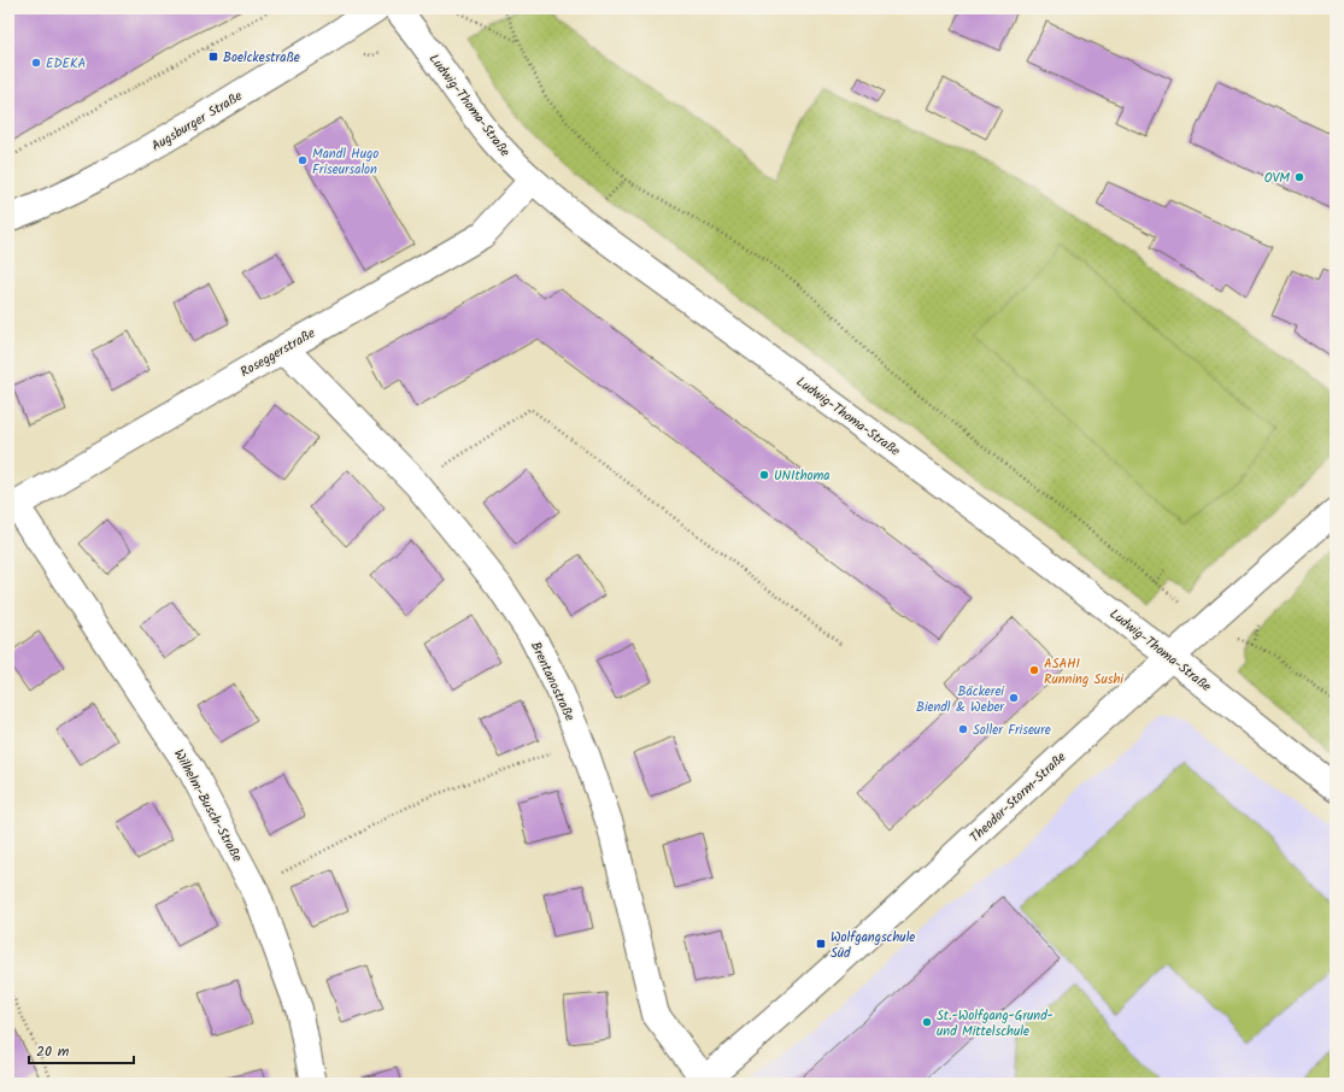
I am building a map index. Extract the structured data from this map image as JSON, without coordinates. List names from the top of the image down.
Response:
{
  "streets": {
    "street": [
      "Ludwig-Thoma-Straße",
      "Augsburger Straße",
      "Roseggerstraße",
      "Brentanostraße",
      "Theodor-Storm-Straße",
      "Wilhelm-Busch-Straße"
    ]
  },
  "crossings": [
    ["Ludwig-Thoma-Straße", "Roseggerstraße"],
    ["Ludwig-Thoma-Straße", "Theodor-Storm-Straße"],
    ["Roseggerstraße", "Brentanostraße"],
    ["Roseggerstraße", "Wilhelm-Busch-Straße"],
    ["Brentanostraße", "Theodor-Storm-Straße"]
  ],
  "places": {
    "transit": ["Boelckestraße", "Wolfgangschule Süd"],
    "other": [
      "EDEKA",
      "Mandl Hugo Friseursalon",
      "OVM",
      "UNIthoma",
      "ASAHI Running Sushi",
      "Bäckerei Biendl & Weber",
      "Soller Friseure",
      "St.-Wolfgang-Grund- und Mittelschule"
    ]
  },
  "scale_bar": "20 m"
}
